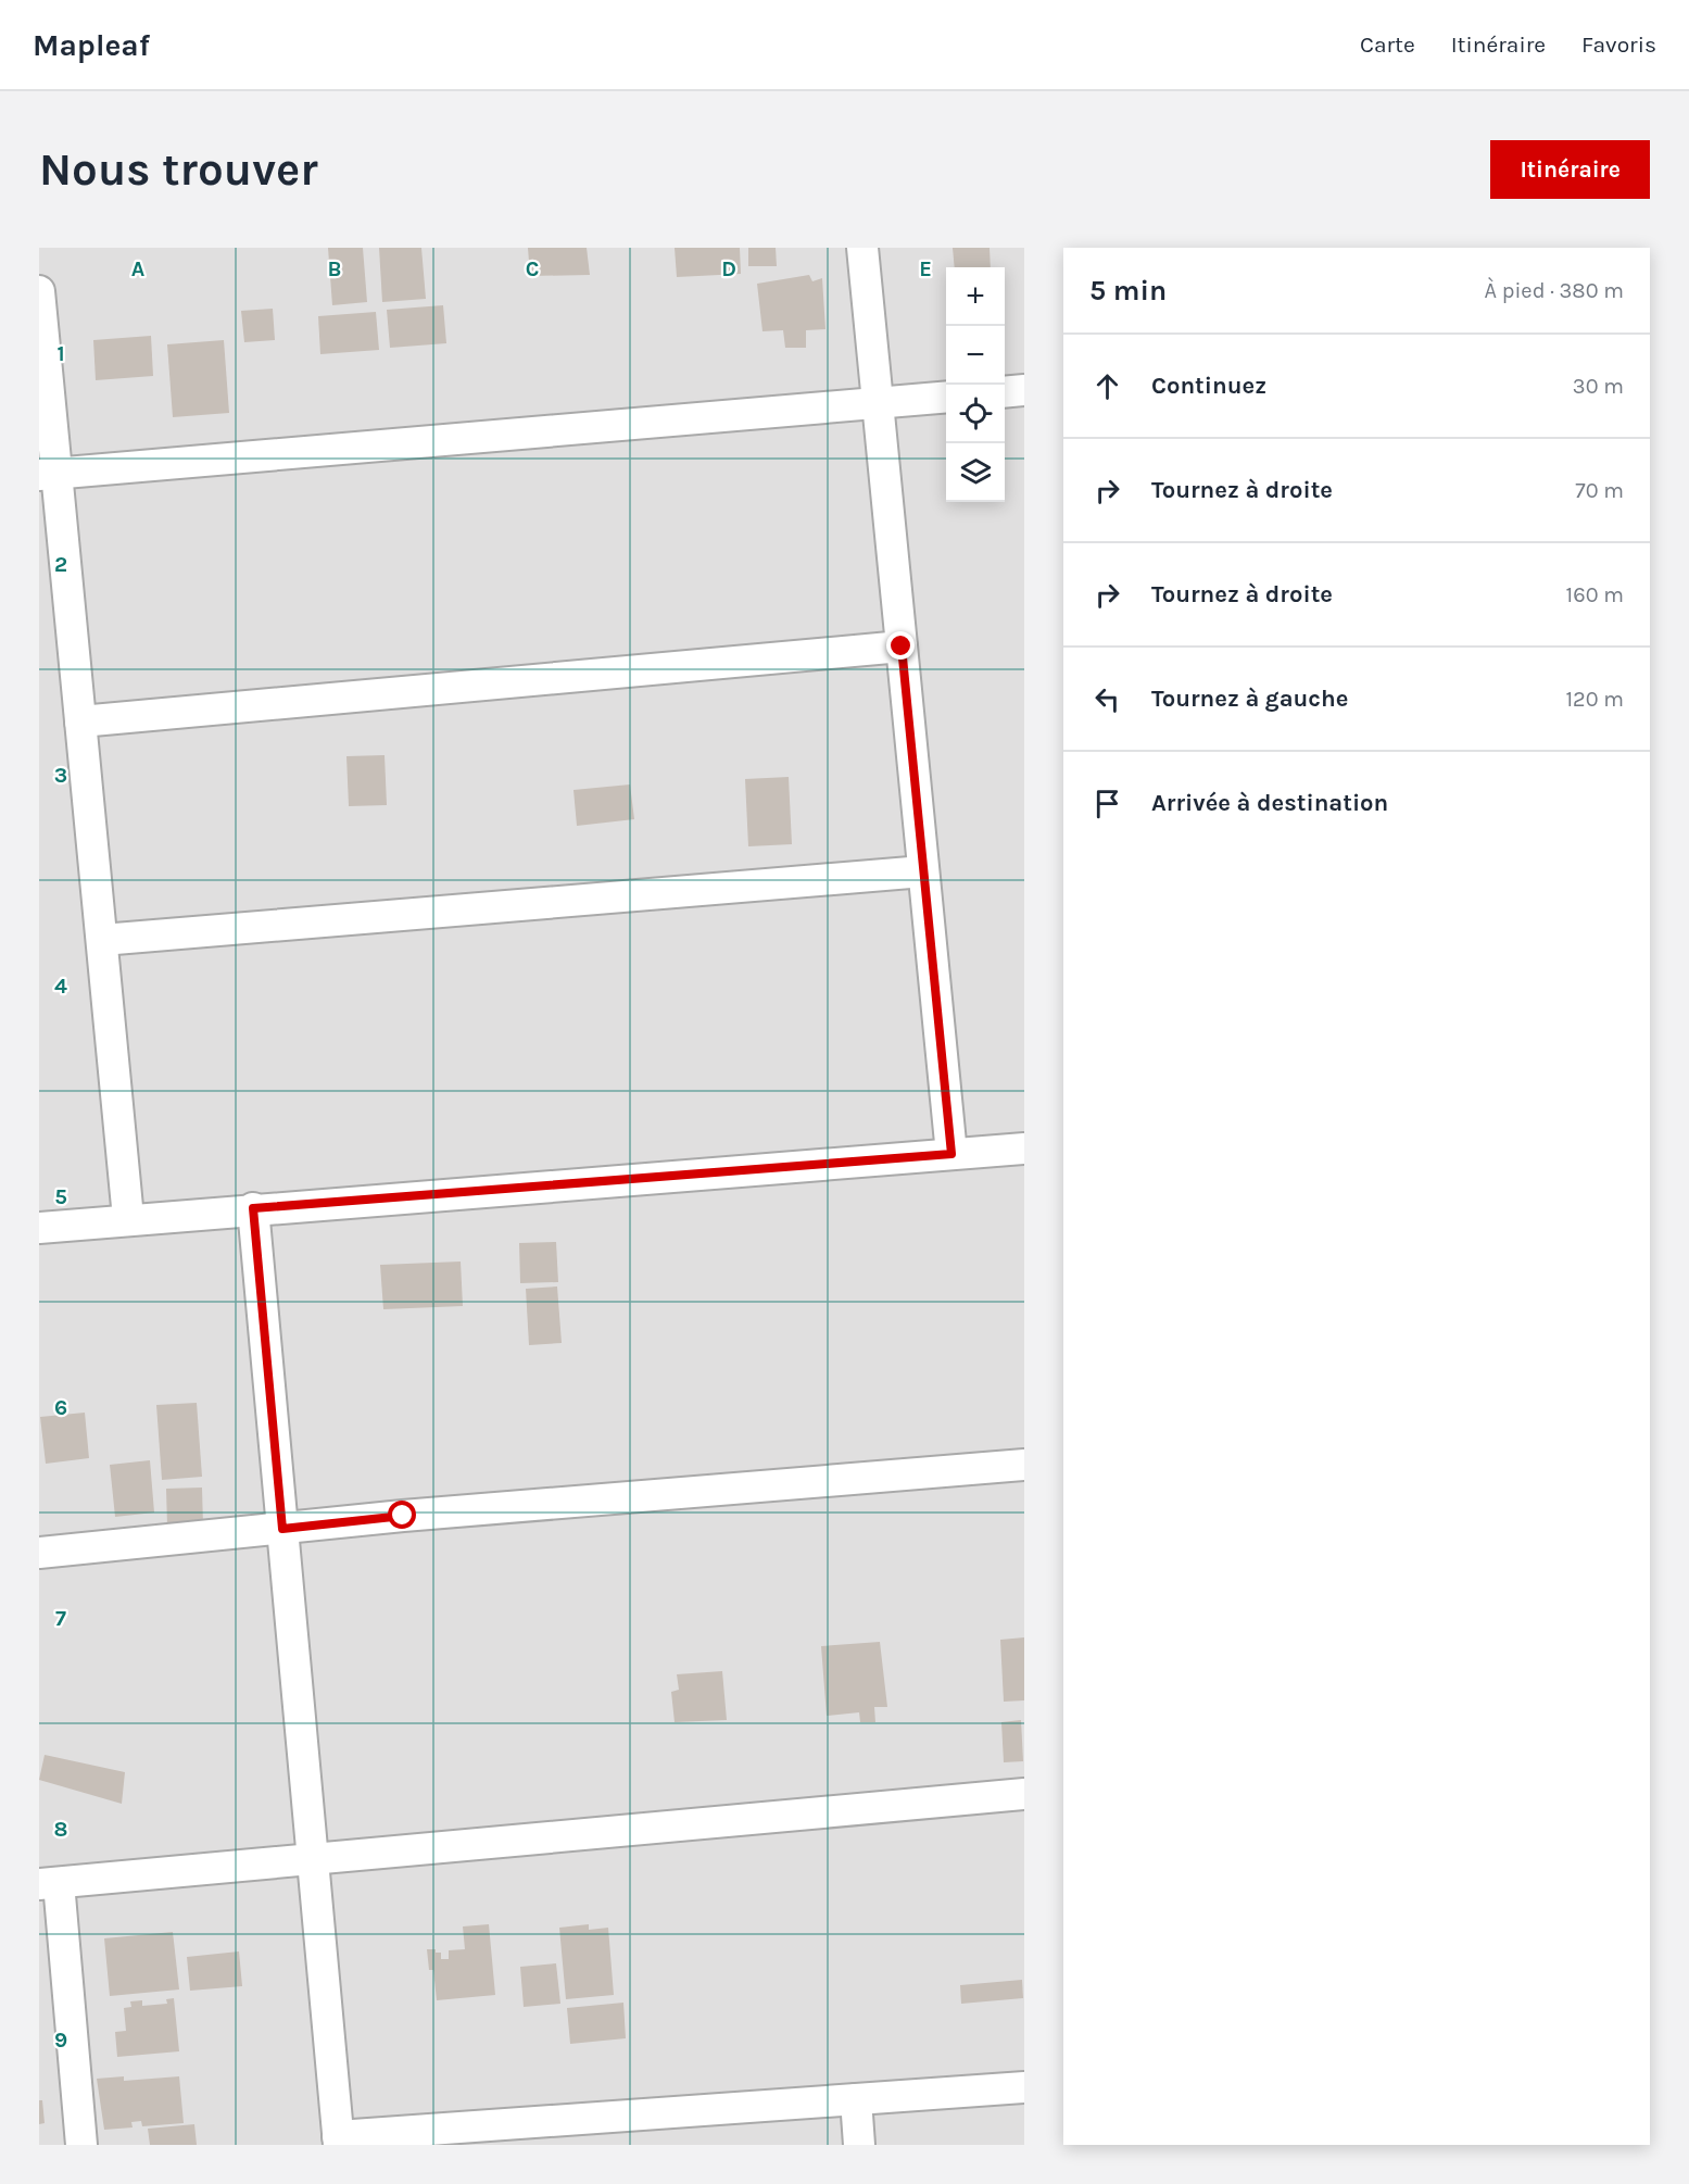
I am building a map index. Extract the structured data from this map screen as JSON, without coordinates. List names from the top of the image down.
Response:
{
  "page": {
    "header": "Mapleaf",
    "nav": ["Carte", "Itinéraire", "Favoris"],
    "buttons": "Itinéraire",
    "title": "Nous trouver",
    "heading": ["5 min", "À pied · 380 m"],
    "map_buttons": ["+", "−"],
    "list": [
      ["Continuez", "30 m"],
      ["Tournez à droite", "70 m"],
      ["Tournez à droite", "160 m"],
      ["Tournez à gauche", "120 m"],
      "Arrivée à destination"
    ]
  },
  "grid": {
    "columns": [
      "A",
      "B",
      "C",
      "D",
      "E"
    ],
    "rows": [
      "1",
      "2",
      "3",
      "4",
      "5",
      "6",
      "7",
      "8",
      "9"
    ]
  }
}
